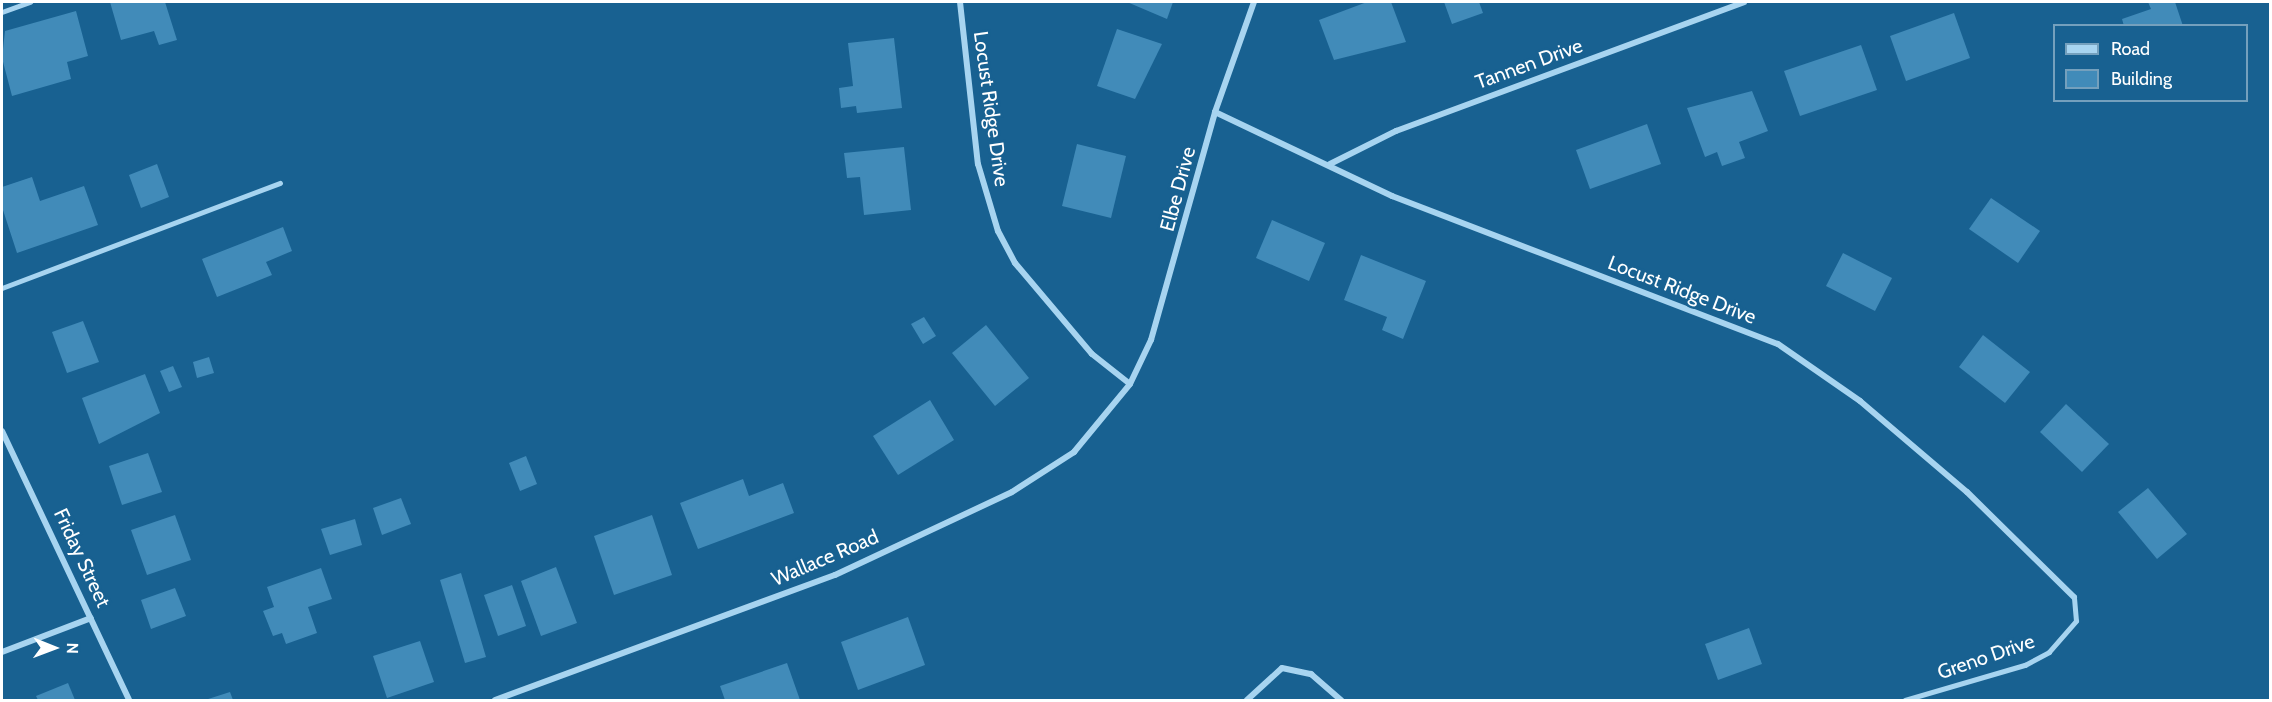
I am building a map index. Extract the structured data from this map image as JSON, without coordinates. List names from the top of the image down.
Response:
{
  "streets": {
    "street": [
      "Tannen Drive",
      "Locust Ridge Drive",
      "Elbe Drive",
      "Friday Street",
      "Wallace Road"
    ],
    "lane": ["Greno Drive"]
  },
  "crossings": [
    ["Tannen Drive", "Locust Ridge Drive"],
    ["Locust Ridge Drive", "Elbe Drive"],
    ["Locust Ridge Drive", "Wallace Road"],
    ["Locust Ridge Drive", "Greno Drive"],
    ["Elbe Drive", "Wallace Road"]
  ],
  "legend": ["Road", "Building"],
  "north": "right"
}
